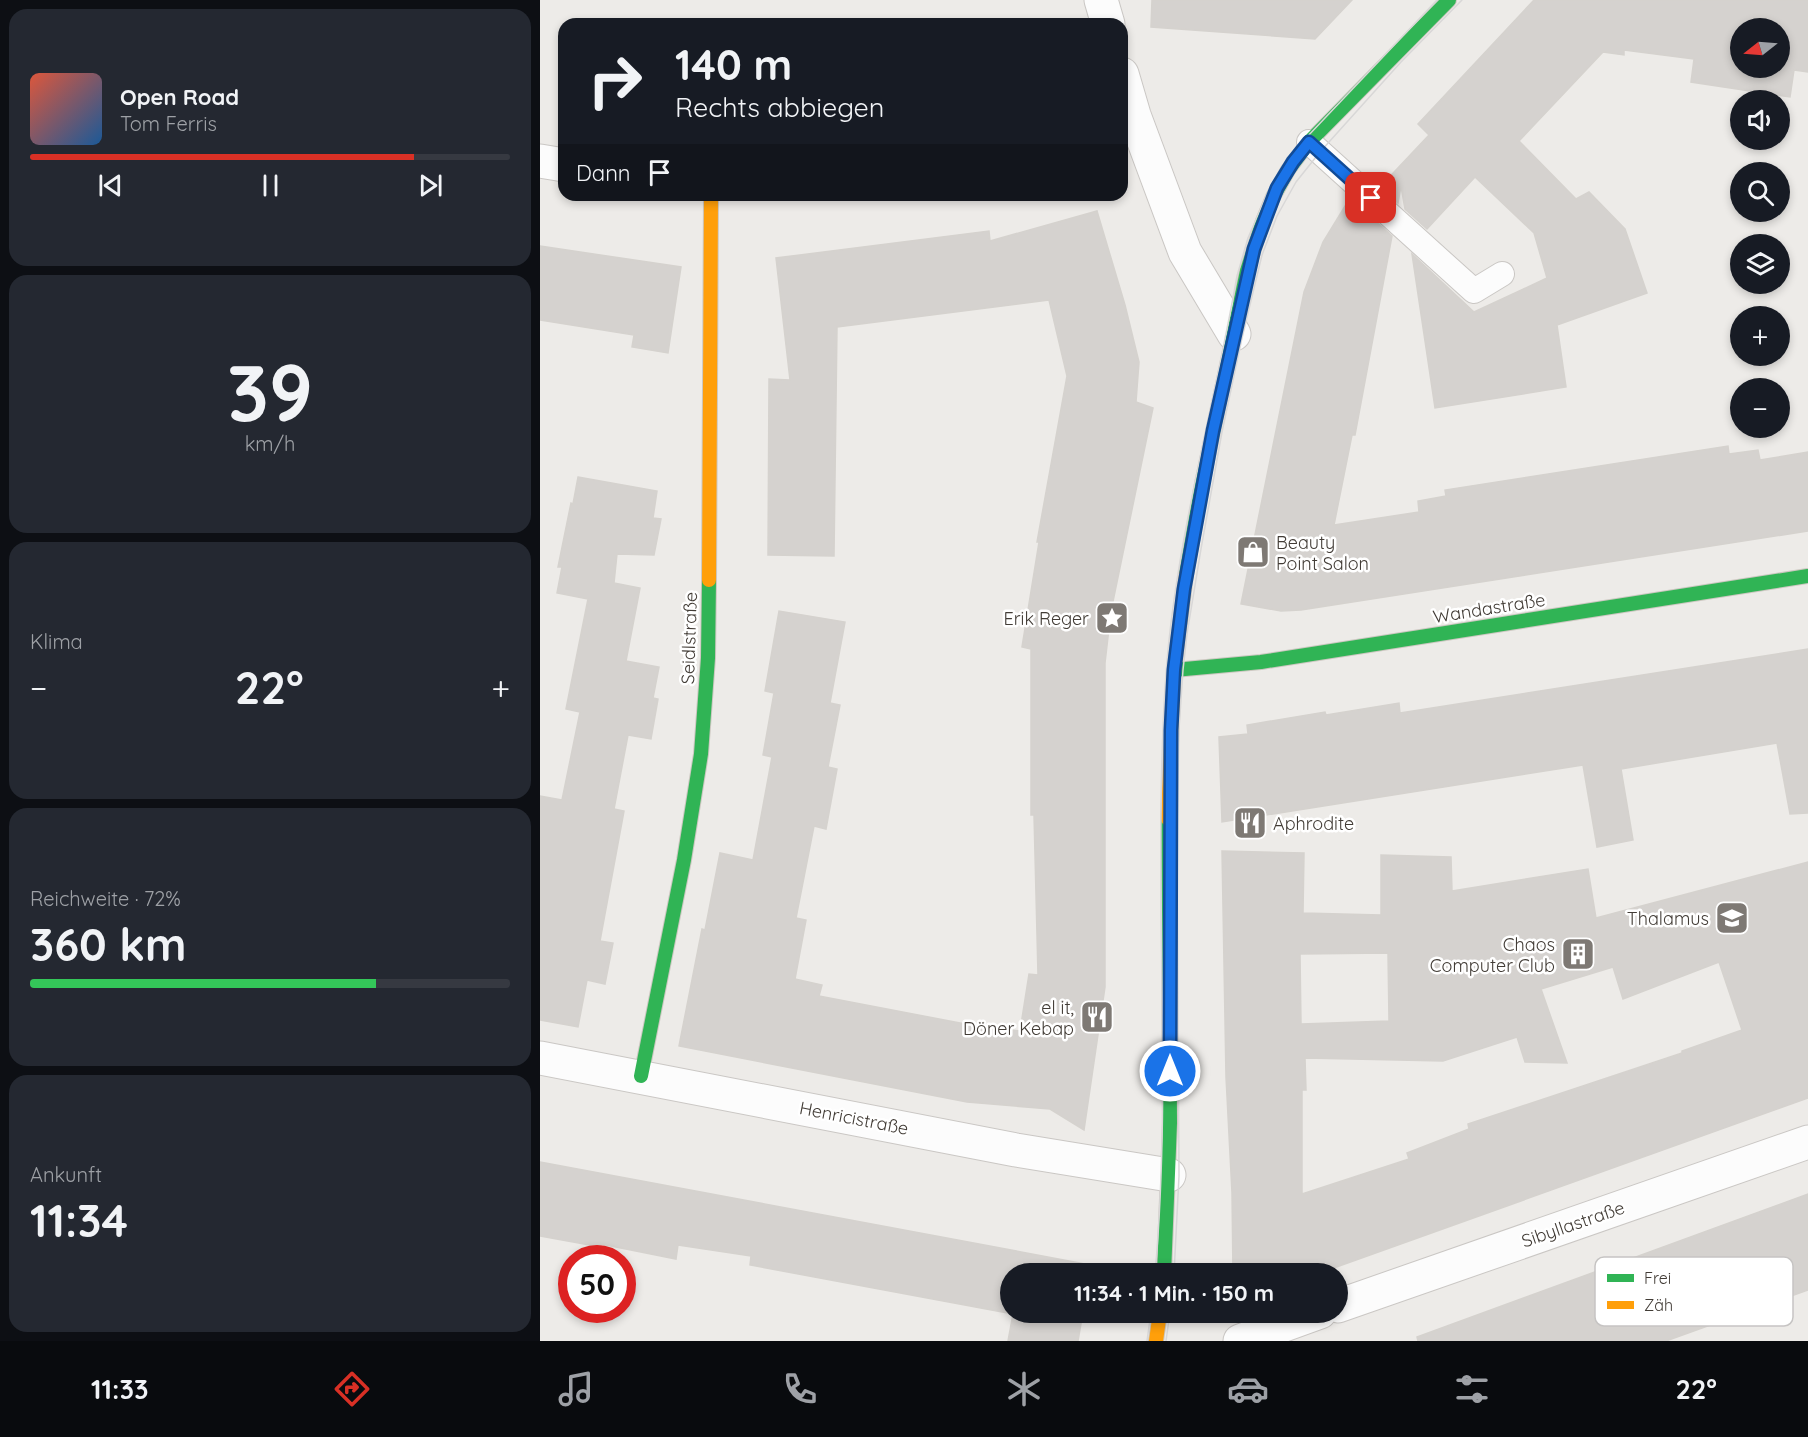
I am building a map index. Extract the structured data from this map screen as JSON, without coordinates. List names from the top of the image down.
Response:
{
  "streets": {
    "street": [
      "Wandastraße",
      "Seidlstraße",
      "Henricistraße",
      "Sibyllastraße"
    ]
  },
  "crossings": [
    ["Seidlstraße", "Henricistraße"]
  ],
  "places": {
    "shop": ["Beauty Point Salon"],
    "place": ["Erik Reger"],
    "restaurant": ["Aphrodite", "el it, Döner Kebap"],
    "school or university": ["Thalamus"],
    "building": ["Chaos Computer Club"]
  },
  "legend": ["Frei", "Zäh"],
  "north": "left",
  "page": {
    "map_buttons": ["+", "−"],
    "turn": ["140 m", "Rechts abbiegen"],
    "song": ["Open Road", "Tom Ferris"],
    "then": "Dann",
    "tile": [
      ["39", "km/h"],
      "Klima",
      ["Reichweite · 72%", "360 km"],
      ["Ankunft", "11:34"]
    ],
    "heat": ["−", "22°", "+"],
    "limit": "50",
    "trip": "11:34 · 1 Min. · 150 m",
    "tabs": ["11:33", "22°"]
  }
}
